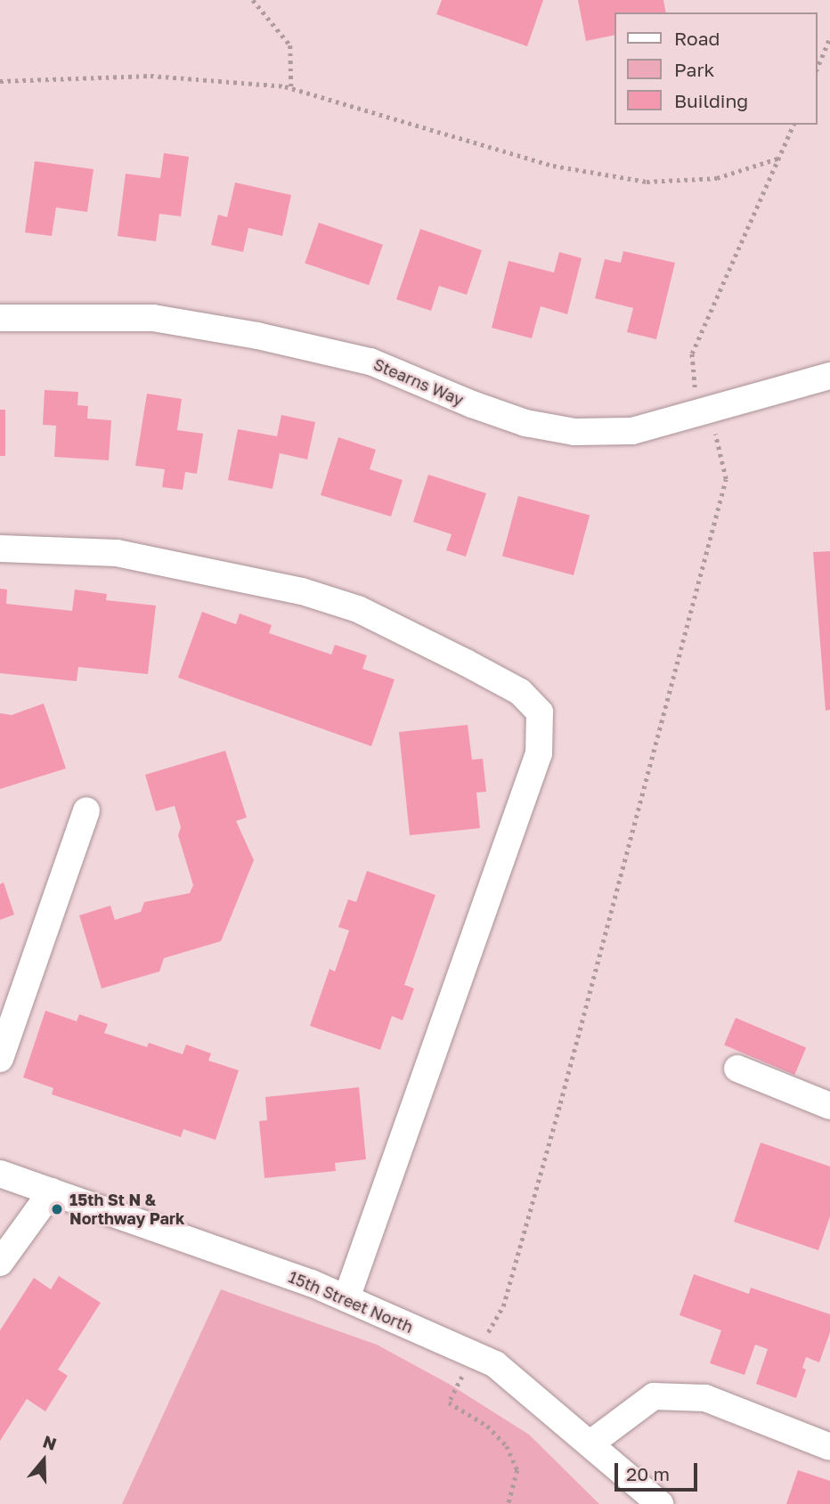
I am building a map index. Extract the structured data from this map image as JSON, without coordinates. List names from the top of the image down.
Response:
{
  "streets": {
    "street": ["Stearns Way", "15th Street North"]
  },
  "places": ["15th St N & Northway Park"],
  "legend": ["Road", "Park", "Building"],
  "scale_bar": "20 m",
  "north": "top"
}
